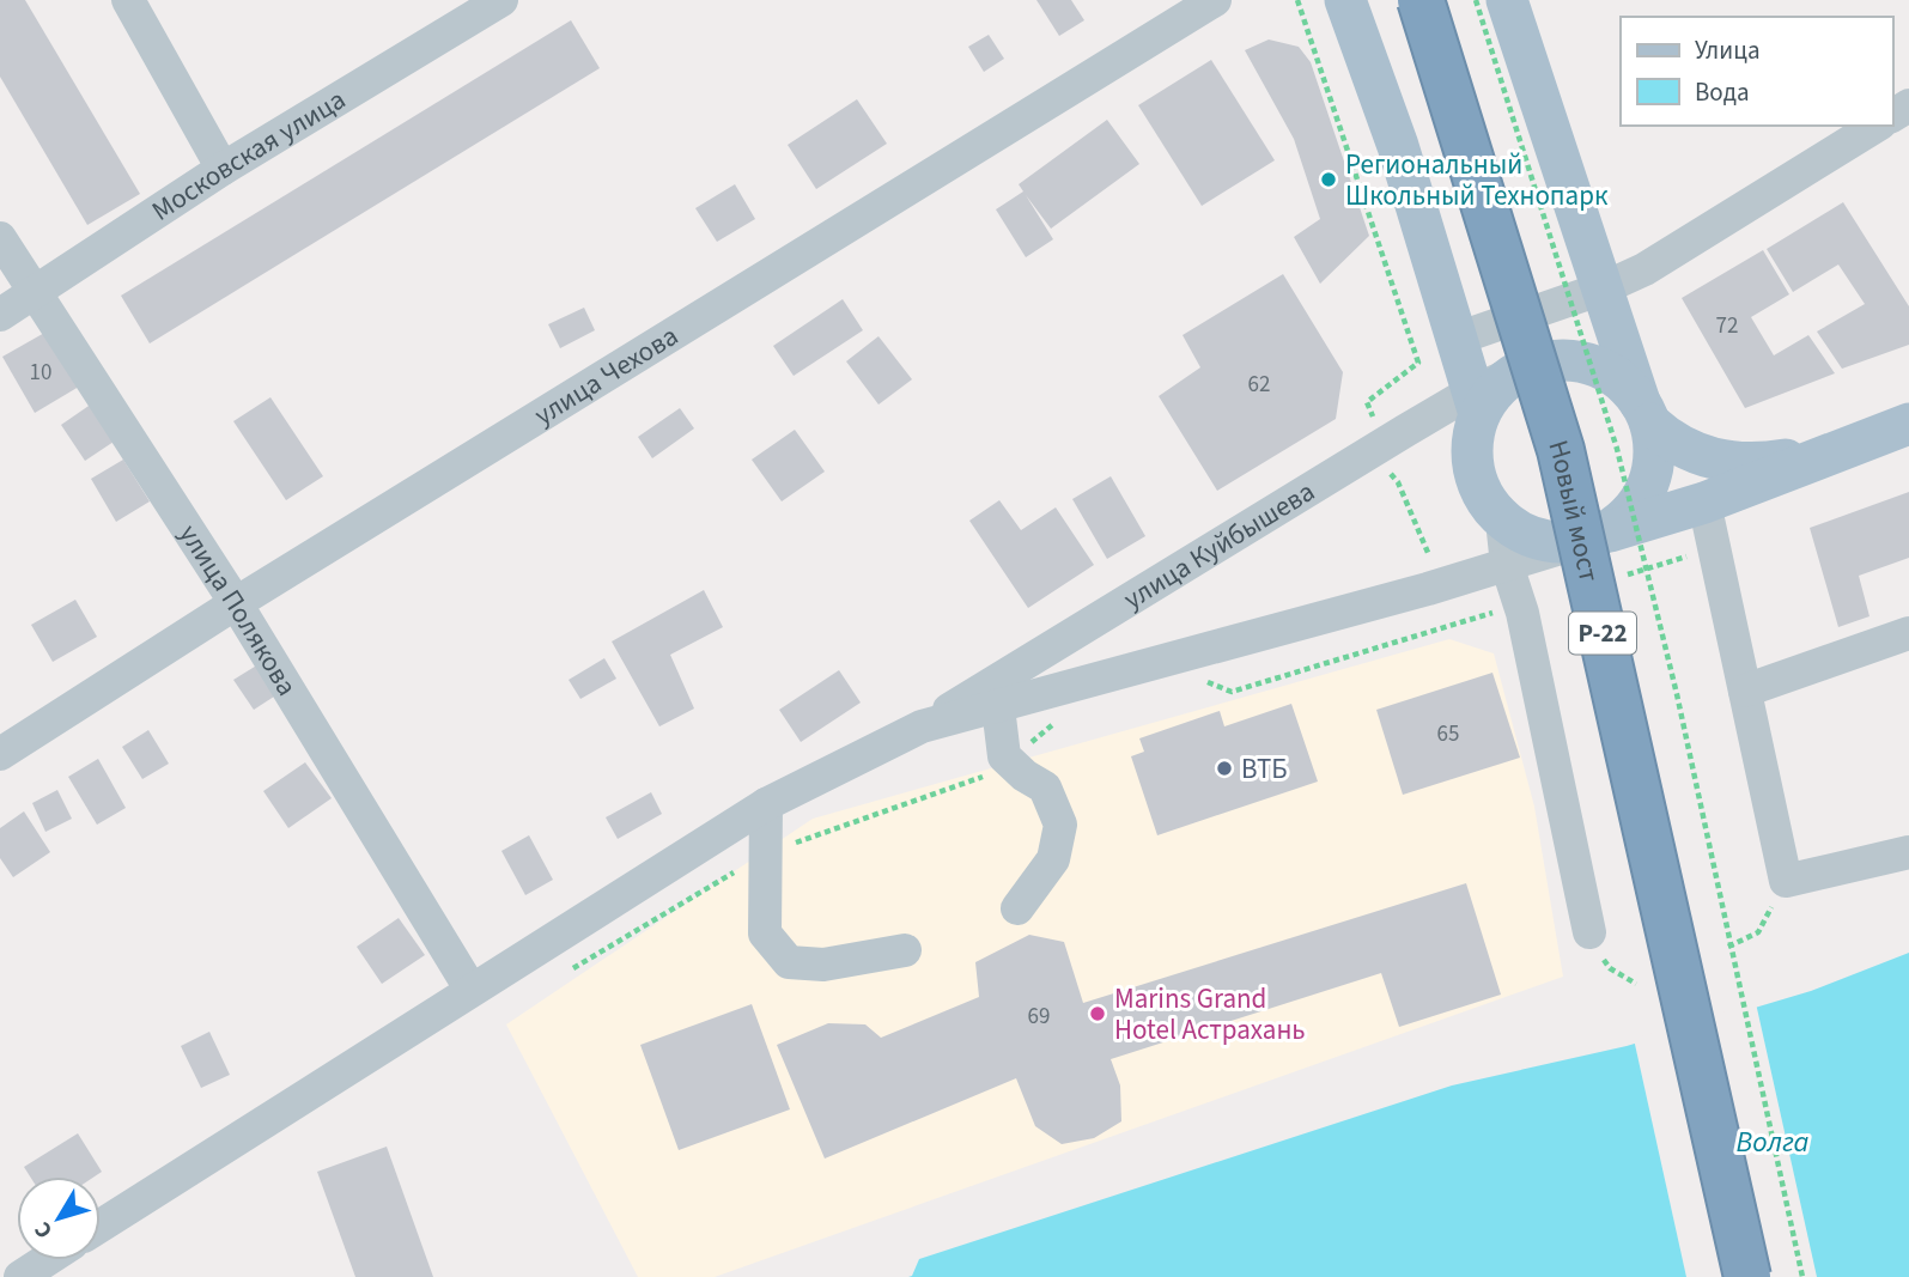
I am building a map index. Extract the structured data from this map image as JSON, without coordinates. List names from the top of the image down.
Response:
{
  "streets": {
    "highway": ["Новый мост", "Р-22"],
    "street": [
      "Московская улица",
      "улица Чехова",
      "улица Куйбышева",
      "улица Полякова"
    ]
  },
  "crossings": [
    ["Московская улица", "улица Полякова"],
    ["улица Чехова", "улица Полякова"]
  ],
  "water": ["Волга"],
  "places": ["Региональный Школьный Технопарк", "ВТБ", "Marins Grand Hotel Астрахань"],
  "house_numbers": [
    "72",
    "10",
    "62",
    "65",
    "69"
  ],
  "legend": ["Улица", "Вода"],
  "north": "bottom left"
}
